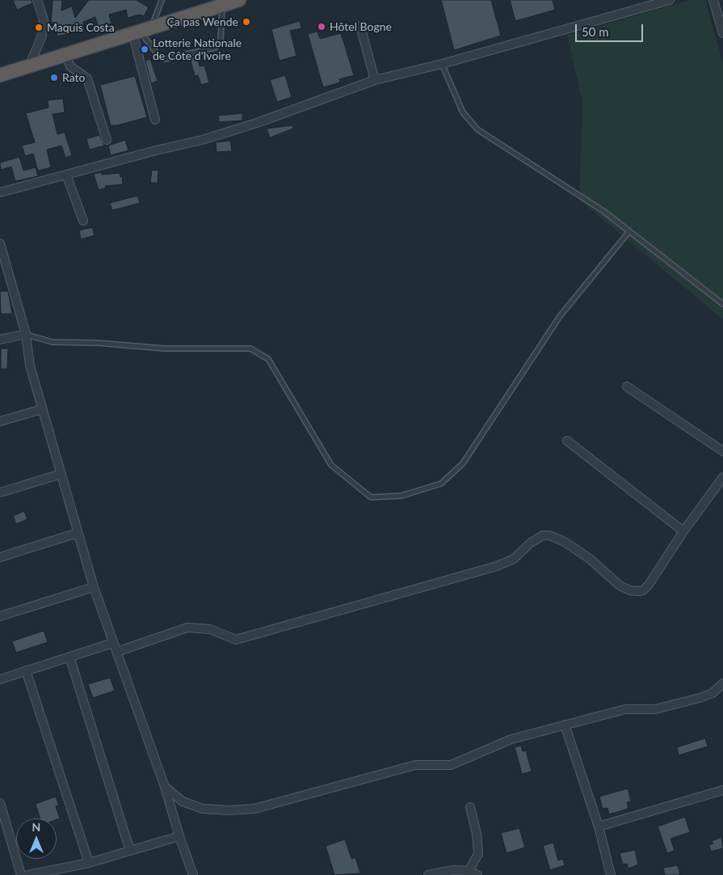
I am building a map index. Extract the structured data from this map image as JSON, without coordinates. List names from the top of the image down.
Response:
{
  "places": [
    "Ça pas Wende",
    "Hôtel Bogne",
    "Maquis Costa",
    "Lotterie Nationale de Côte d'Ivoire",
    "Rato"
  ],
  "scale_bar": "50 m",
  "north": "top"
}
